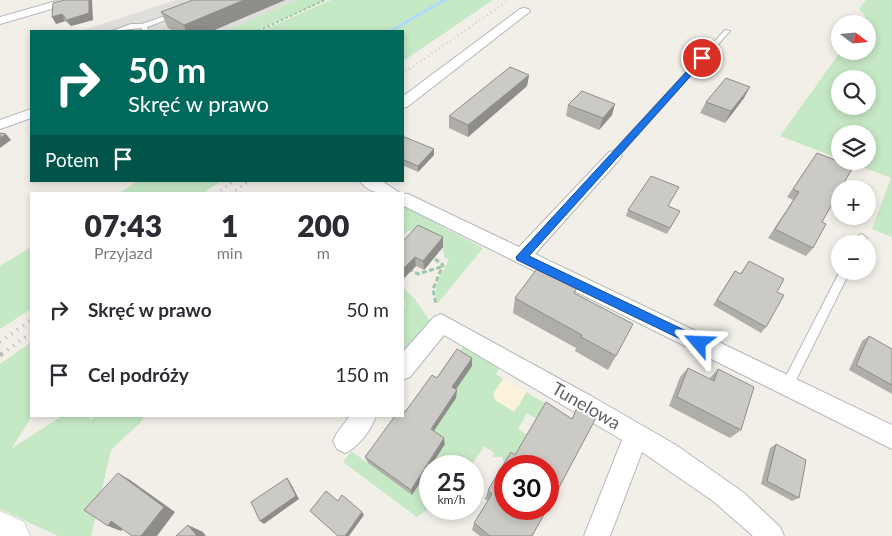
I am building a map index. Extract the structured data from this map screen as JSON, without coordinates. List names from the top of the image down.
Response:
{
  "streets": {
    "street": ["Tunelowa"]
  },
  "north": "right",
  "page": {
    "map_buttons": ["+", "−"],
    "turn": ["50 m", "Skręć w prawo"],
    "then": "Potem",
    "eta": [
      "07:43",
      "Przyjazd",
      "1",
      "min",
      "200",
      "m"
    ],
    "list": [
      {
        "name": "Skręć w prawo",
        "value": "50 m"
      },
      {
        "name": "Cel podróży",
        "value": "150 m"
      }
    ],
    "speed": "25 km/h",
    "limit": "30"
  }
}
